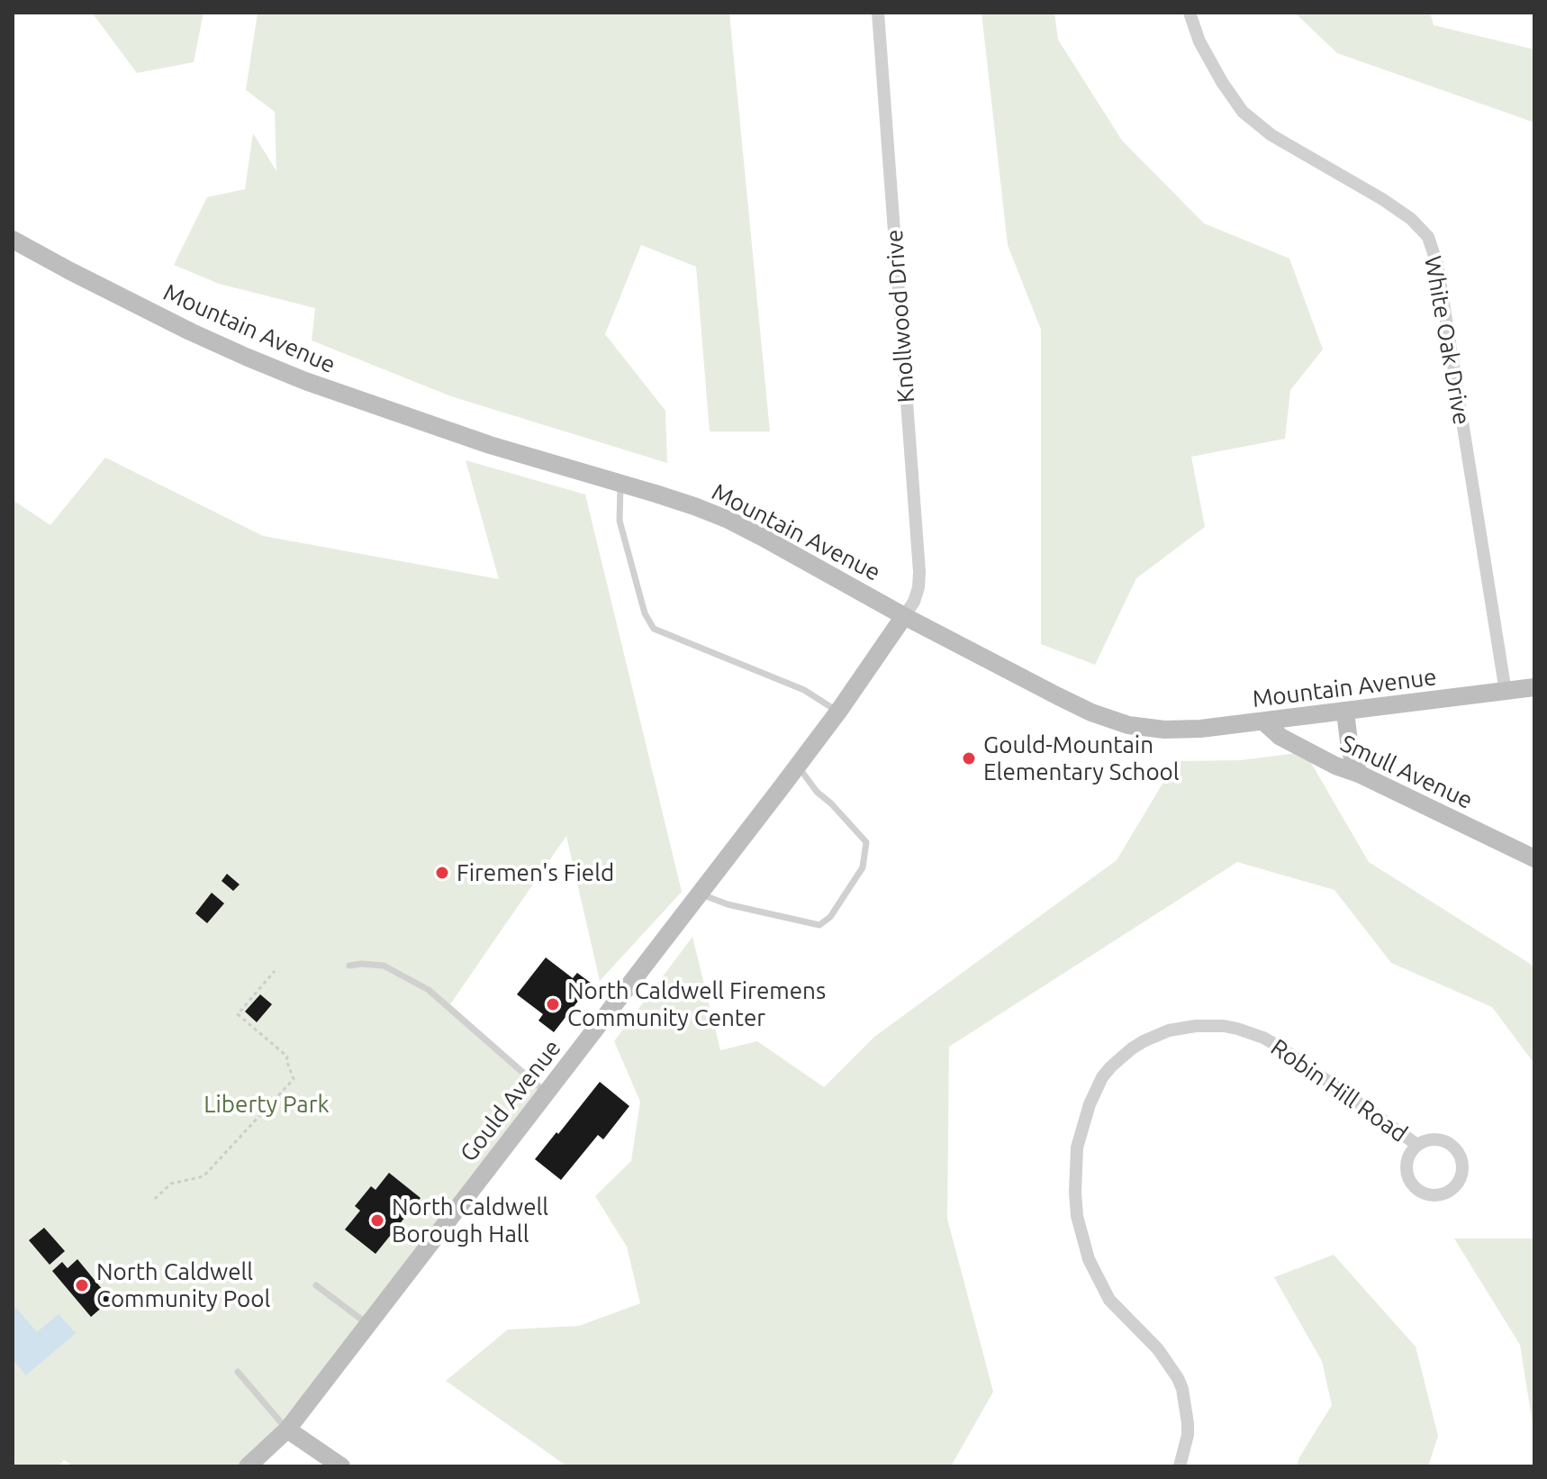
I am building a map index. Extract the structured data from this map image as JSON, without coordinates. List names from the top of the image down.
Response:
{
  "streets": {
    "street": [
      "Knollwood Drive",
      "Mountain Avenue",
      "White Oak Drive",
      "Smull Avenue",
      "Robin Hill Road",
      "Gould Avenue"
    ]
  },
  "crossings": [
    ["Knollwood Drive", "Mountain Avenue"],
    ["Knollwood Drive", "Gould Avenue"],
    ["Mountain Avenue", "White Oak Drive"],
    ["Mountain Avenue", "Smull Avenue"],
    ["Mountain Avenue", "Gould Avenue"]
  ],
  "parks": ["Liberty Park"],
  "places": [
    "Gould-Mountain Elementary School",
    "Firemen's Field",
    "North Caldwell Firemens Community Center",
    "North Caldwell Borough Hall",
    "North Caldwell Community Pool"
  ]
}
